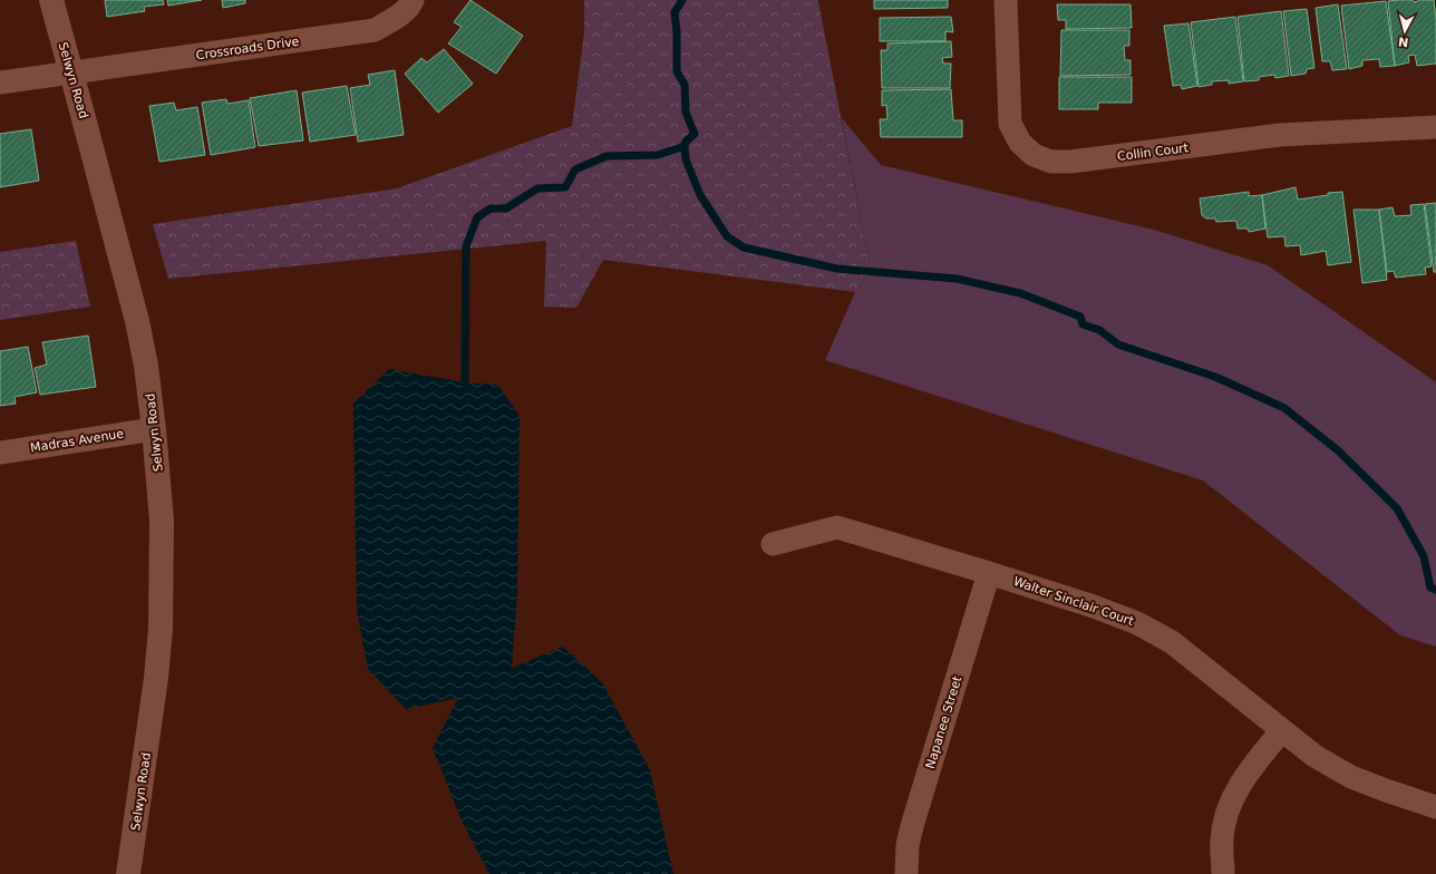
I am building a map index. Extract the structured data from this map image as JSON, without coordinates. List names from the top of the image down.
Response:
{
  "streets": {
    "street": [
      "Crossroads Drive",
      "Selwyn Road",
      "Collin Court",
      "Madras Avenue",
      "Walter Sinclair Court",
      "Napanee Street"
    ]
  },
  "crossings": [
    ["Crossroads Drive", "Selwyn Road"],
    ["Selwyn Road", "Madras Avenue"],
    ["Walter Sinclair Court", "Napanee Street"]
  ],
  "north": "bottom"
}
